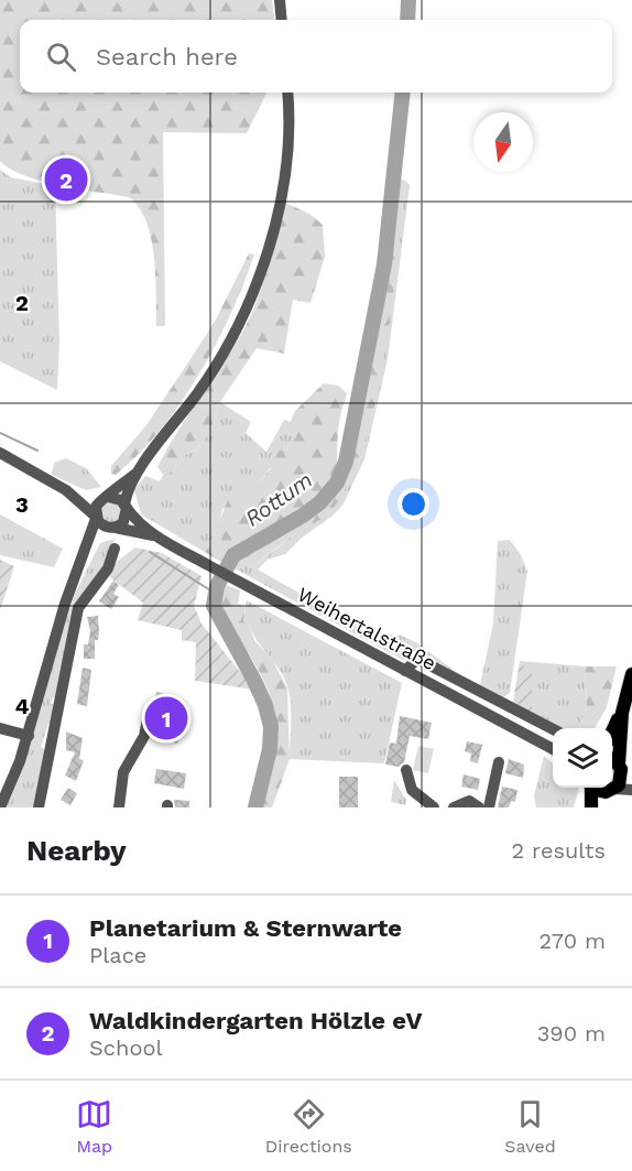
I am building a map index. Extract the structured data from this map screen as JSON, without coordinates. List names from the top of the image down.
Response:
{
  "streets": {
    "street": ["Weihertalstraße"]
  },
  "water": ["Rottum"],
  "north": "bottom",
  "page": {
    "search": "Search here",
    "pins": ["2", "1"],
    "heading": ["Nearby", "2 results"],
    "list": [
      {
        "mark": "1",
        "name": "Planetarium & Sternwarte",
        "note": "Place",
        "value": "270 m"
      },
      {
        "mark": "2",
        "name": "Waldkindergarten Hölzle eV",
        "note": "School",
        "value": "390 m"
      }
    ],
    "nav": ["Map", "Directions", "Saved"]
  },
  "grid": {
    "rows": ["2", "3", "4"]
  }
}
